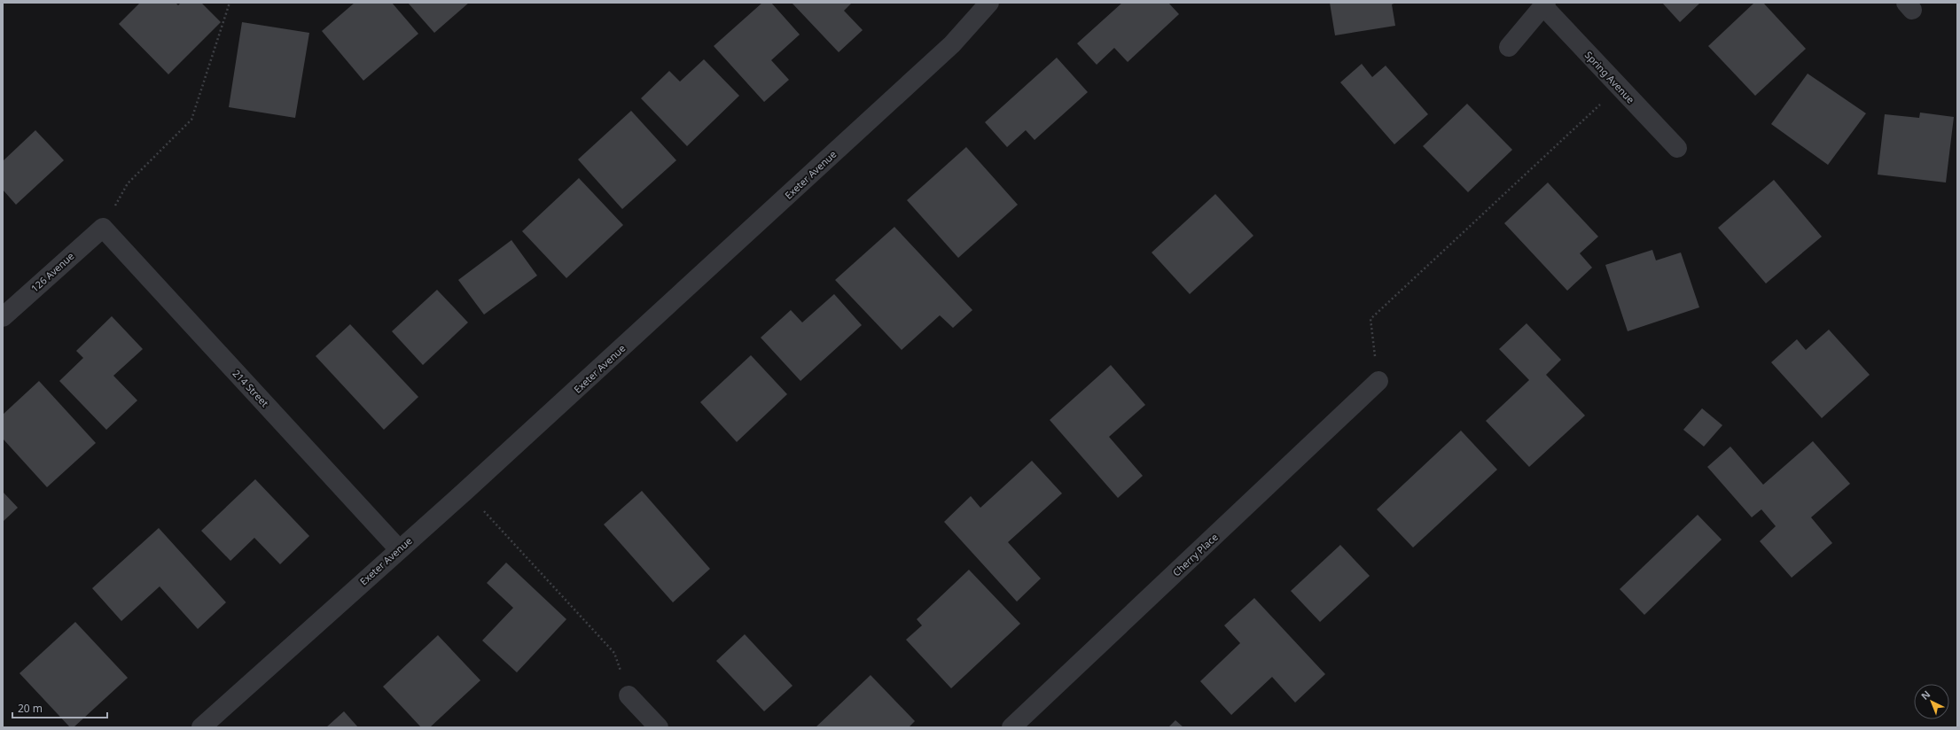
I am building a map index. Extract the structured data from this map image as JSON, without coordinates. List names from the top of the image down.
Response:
{
  "streets": {
    "street": [
      "Spring Avenue",
      "Exeter Avenue",
      "126 Avenue",
      "214 Street",
      "Cherry Place"
    ]
  },
  "crossings": [
    ["Exeter Avenue", "214 Street"],
    ["126 Avenue", "214 Street"]
  ],
  "scale_bar": "20 m",
  "north": "top left"
}
